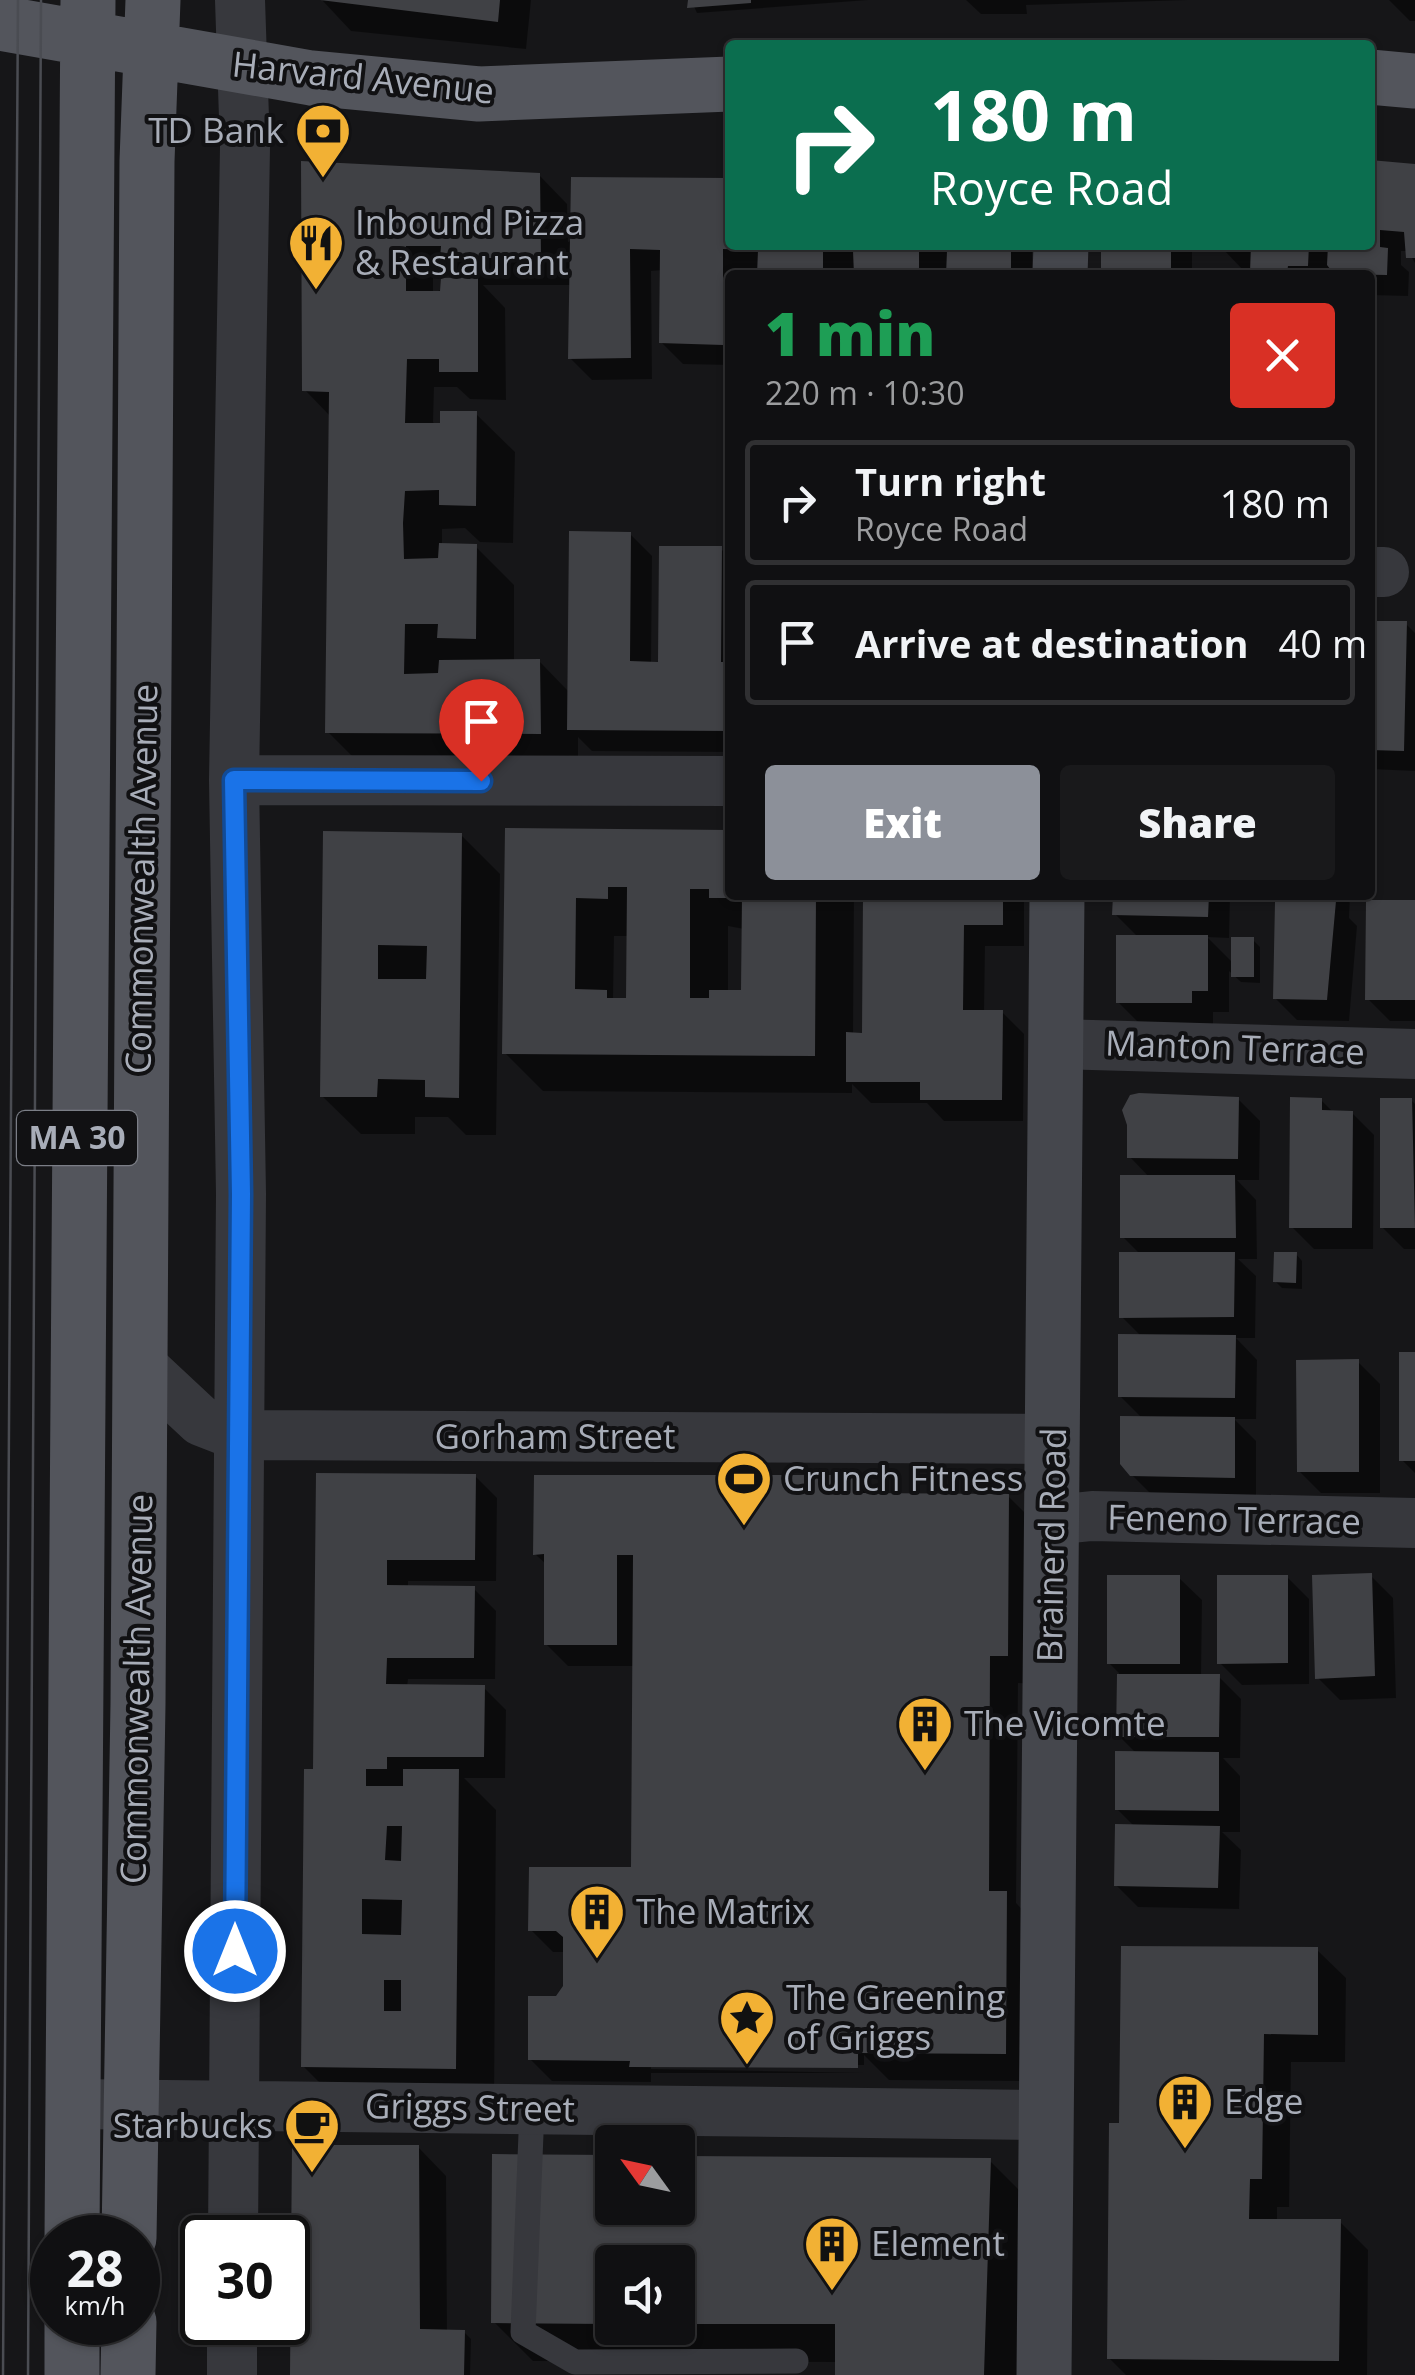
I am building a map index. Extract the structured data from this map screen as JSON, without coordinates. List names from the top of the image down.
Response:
{
  "streets": {
    "main road": ["Harvard Avenue", "Commonwealth Avenue", "MA 30"],
    "street": [
      "Manton Terrace",
      "Gorham Street",
      "Feneno Terrace",
      "Brainerd Road",
      "Griggs Street"
    ]
  },
  "crossings": [
    ["Harvard Avenue", "Commonwealth Avenue"],
    ["Commonwealth Avenue", "Gorham Street"],
    ["Commonwealth Avenue", "Griggs Street"],
    ["Manton Terrace", "Brainerd Road"],
    ["Gorham Street", "Brainerd Road"],
    ["Feneno Terrace", "Brainerd Road"],
    ["Brainerd Road", "Griggs Street"]
  ],
  "places": {
    "bank": ["TD Bank"],
    "restaurant": ["Inbound Pizza & Restaurant"],
    "sports": ["Crunch Fitness"],
    "building": [
      "The Vicomte",
      "The Matrix",
      "Edge",
      "Element"
    ],
    "place": ["The Greening of Griggs"],
    "cafe": ["Starbucks"]
  },
  "north": "top left",
  "page": {
    "turn": ["180 m", "Royce Road"],
    "heading": ["1 min", "220 m · 10:30"],
    "list": [
      {
        "name": "Turn right",
        "note": "Royce Road",
        "value": "180 m"
      },
      {
        "name": "Arrive at destination",
        "value": "40 m"
      }
    ],
    "buttons": ["Exit", "Share"],
    "speed": "28 km/h",
    "limit": "30"
  }
}
